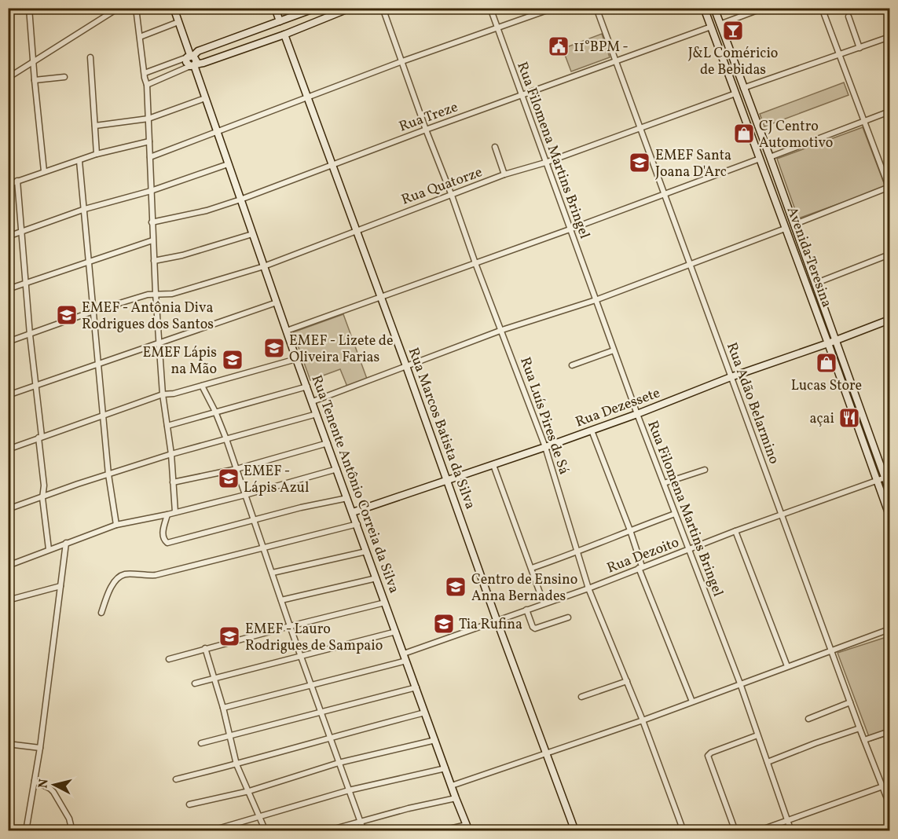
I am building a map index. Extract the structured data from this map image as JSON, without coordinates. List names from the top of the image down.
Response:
{
  "streets": {
    "main road": [
      "Avenida Teresina",
      "Rua Dezessete",
      "Rua Marcos Batista da Silva",
      "Rua Tenente Antônio Correia da Silva"
    ],
    "street": [
      "Rua Treze",
      "Rua Filomena Martins Bringel",
      "Rua Quatorze",
      "Rua Adão Belarmino",
      "Rua Luís Pires de Sá",
      "Rua Dezoito"
    ]
  },
  "crossings": [
    ["Rua Treze", "Rua Filomena Martins Bringel"],
    ["Rua Treze", "Avenida Teresina"],
    ["Rua Treze", "Rua Adão Belarmino"],
    ["Rua Treze", "Rua Luís Pires de Sá"],
    ["Rua Treze", "Rua Marcos Batista da Silva"],
    ["Rua Treze", "Rua Tenente Antônio Correia da Silva"],
    ["Rua Filomena Martins Bringel", "Rua Quatorze"],
    ["Rua Filomena Martins Bringel", "Rua Dezessete"],
    ["Rua Filomena Martins Bringel", "Rua Dezoito"],
    ["Rua Quatorze", "Avenida Teresina"],
    ["Rua Quatorze", "Rua Adão Belarmino"],
    ["Rua Quatorze", "Rua Luís Pires de Sá"],
    ["Rua Quatorze", "Rua Marcos Batista da Silva"],
    ["Rua Quatorze", "Rua Tenente Antônio Correia da Silva"],
    ["Avenida Teresina", "Rua Dezessete"],
    ["Avenida Teresina", "Rua Dezoito"],
    ["Rua Adão Belarmino", "Rua Dezessete"],
    ["Rua Adão Belarmino", "Rua Dezoito"],
    ["Rua Dezessete", "Rua Luís Pires de Sá"],
    ["Rua Dezessete", "Rua Marcos Batista da Silva"],
    ["Rua Dezessete", "Rua Tenente Antônio Correia da Silva"],
    ["Rua Luís Pires de Sá", "Rua Dezoito"],
    ["Rua Marcos Batista da Silva", "Rua Dezoito"],
    ["Rua Tenente Antônio Correia da Silva", "Rua Dezoito"]
  ],
  "places": {
    "bar": ["J&L Coméricio de Bebidas"],
    "public building": ["11°BPM -"],
    "shop": ["CJ Centro Automotivo", "Lucas Store"],
    "school or university": [
      "EMEF Santa Joana D'Arc",
      "EMEF - Antônia Diva Rodrigues dos Santos",
      "EMEF - Lizete de Oliveira Farias",
      "EMEF Lápis na Mão",
      "EMEF - Lápis Azul",
      "Centro de Ensino Anna Bernades",
      "Tia Rufina",
      "EMEF - Lauro Rodrigues de Sampaio"
    ],
    "restaurant": ["açai"]
  },
  "north": "left"
}
